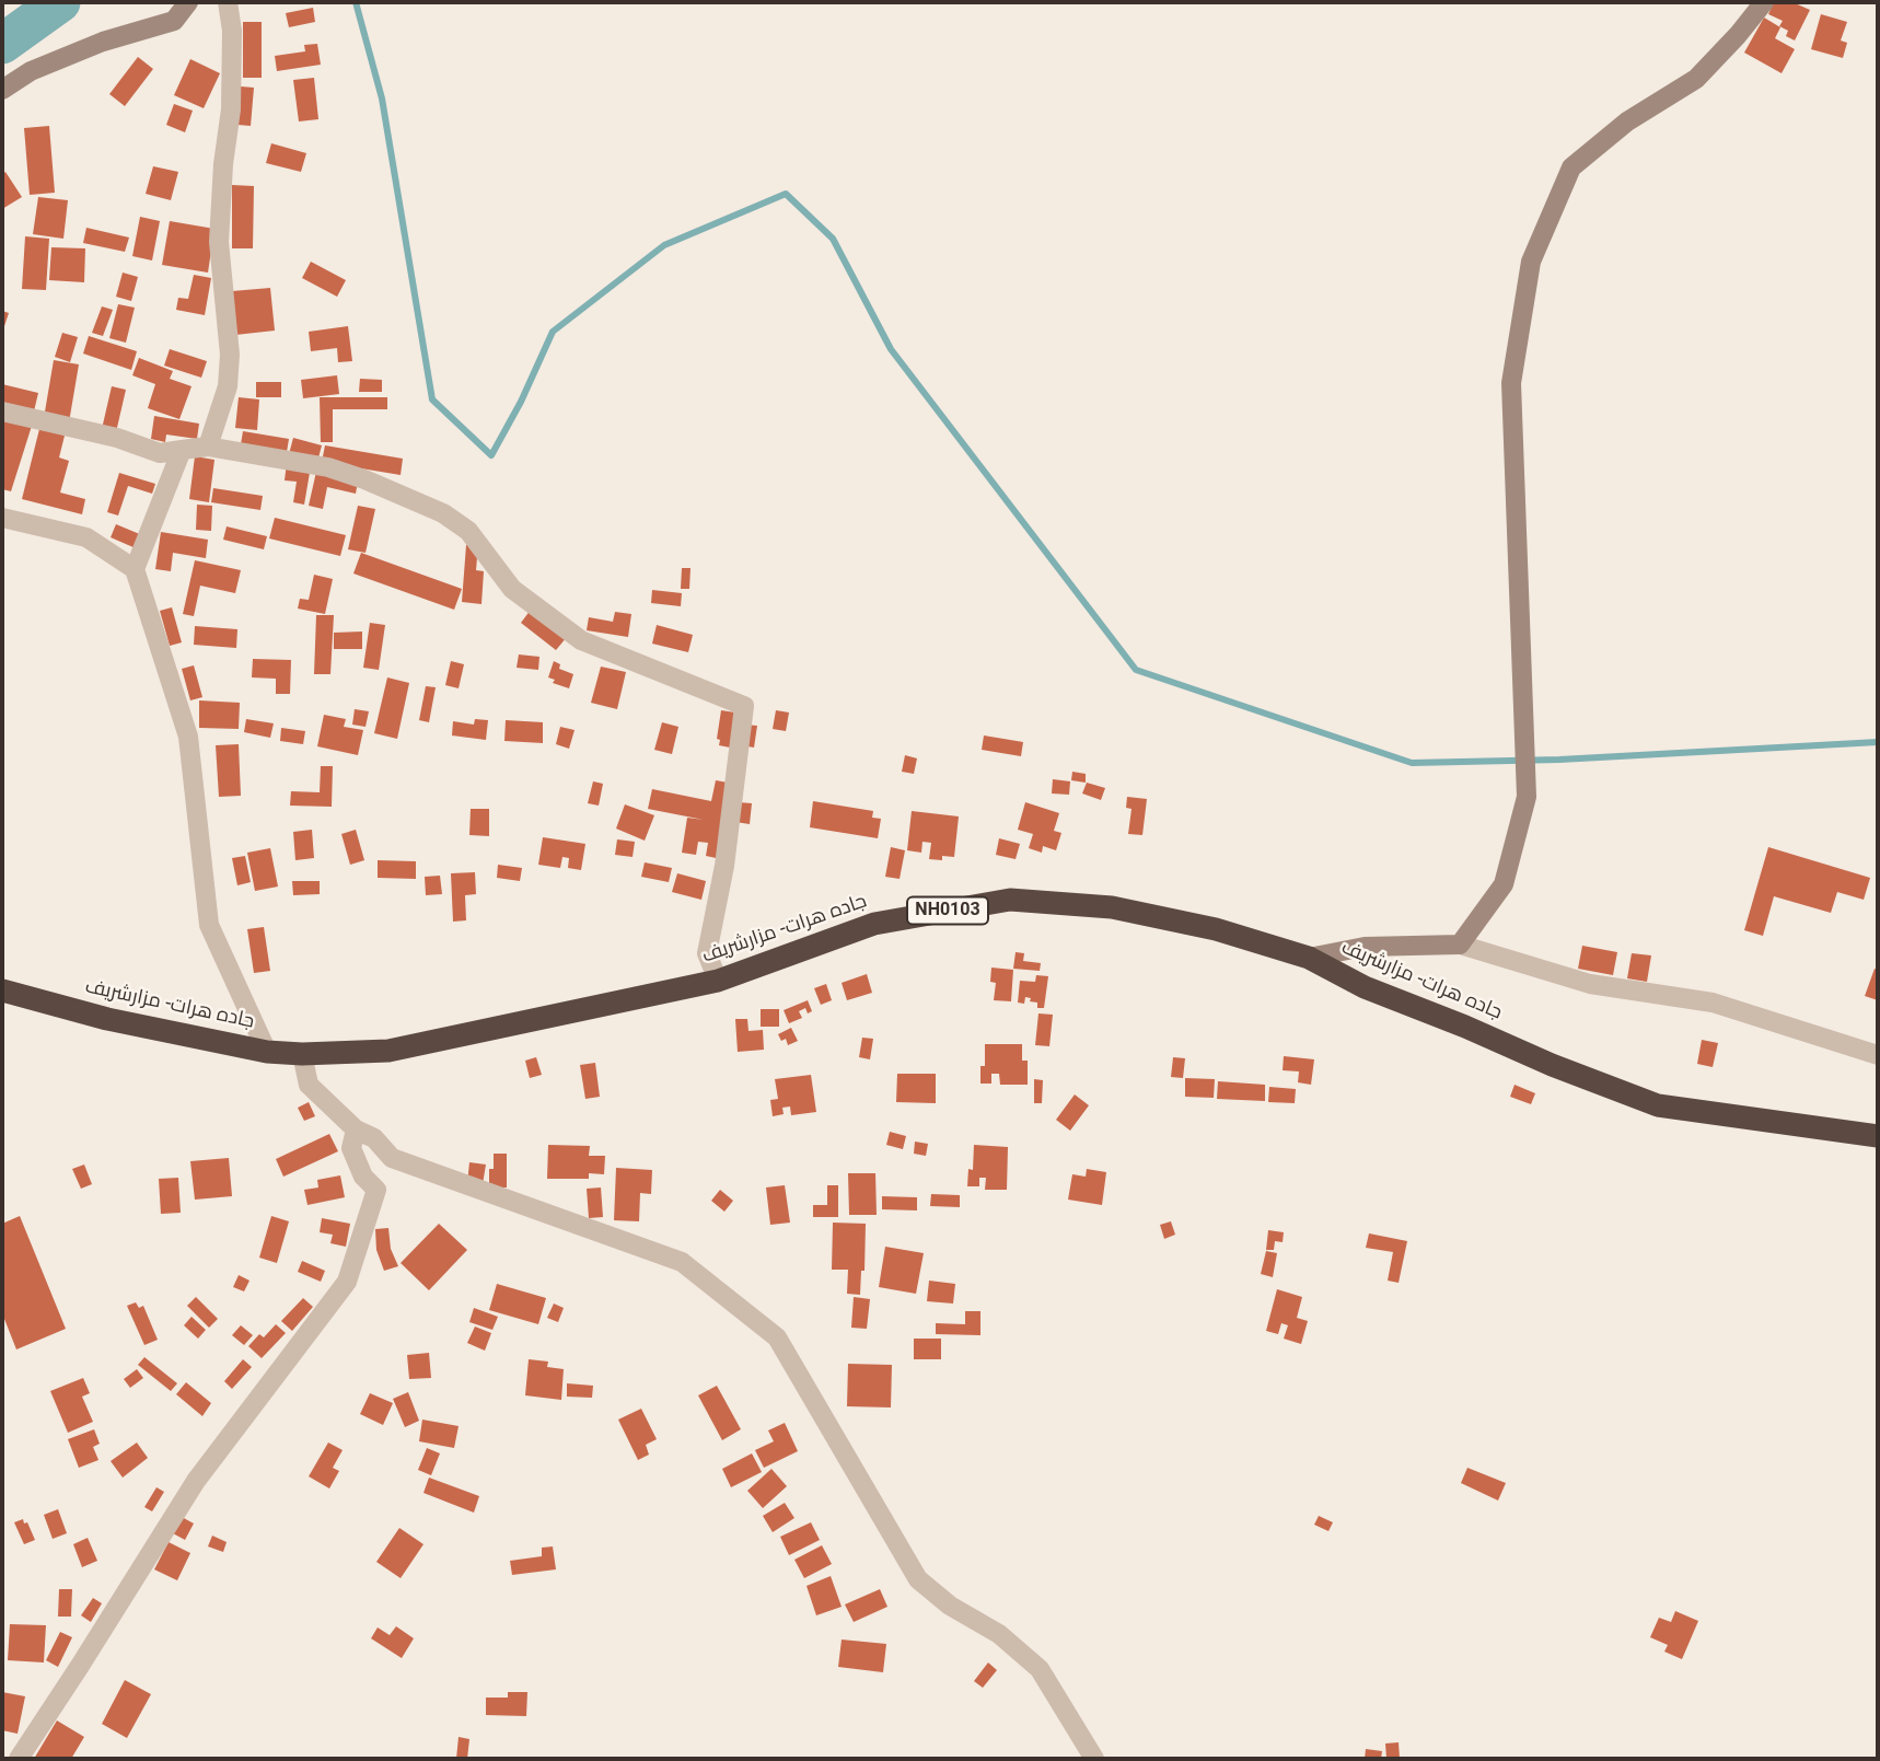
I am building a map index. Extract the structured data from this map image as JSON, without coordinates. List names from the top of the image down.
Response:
{
  "streets": {
    "highway": ["NH0103", "جاده هرات- مزارشریف"]
  }
}
